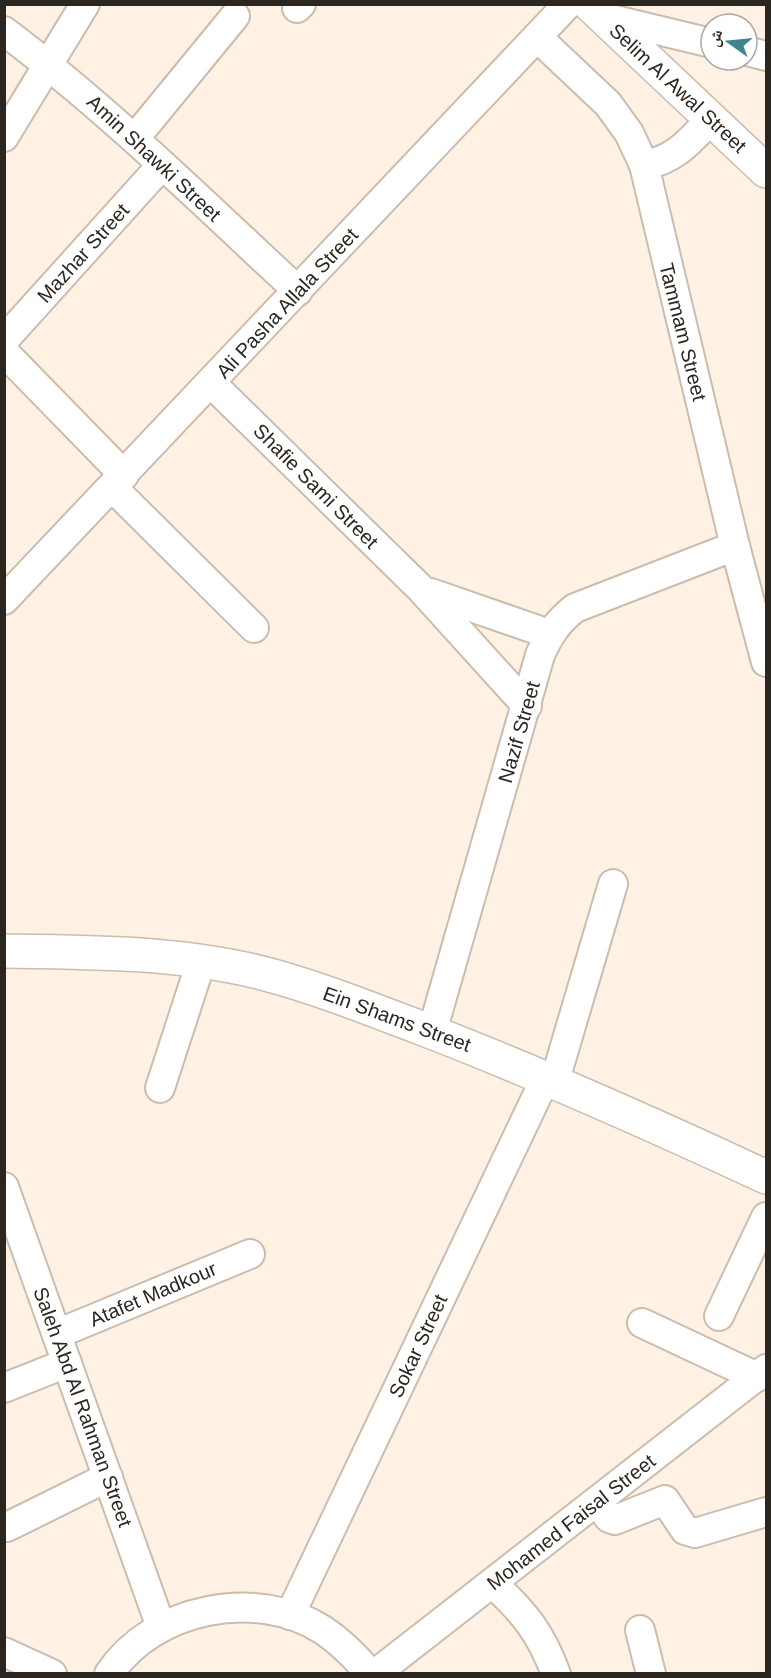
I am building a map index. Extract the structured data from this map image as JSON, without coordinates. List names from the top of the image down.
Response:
{
  "streets": {
    "main road": ["Selim Al Awal Street", "Ein Shams Street"],
    "street": [
      "Amin Shawki Street",
      "Mazhar Street",
      "Ali Pasha Allala Street",
      "Tammam Street",
      "Shafie Sami Street",
      "Nazif Street",
      "Atafet Madkour",
      "Sokar Street",
      "Saleh Abd Al Rahman Street",
      "Mohamed Faisal Street"
    ]
  },
  "crossings": [
    ["Amin Shawki Street", "Mazhar Street"],
    ["Amin Shawki Street", "Ali Pasha Allala Street"],
    ["Ali Pasha Allala Street", "Tammam Street"],
    ["Ali Pasha Allala Street", "Shafie Sami Street"],
    ["Tammam Street", "Nazif Street"],
    ["Shafie Sami Street", "Nazif Street"],
    ["Nazif Street", "Ein Shams Street"],
    ["Ein Shams Street", "Sokar Street"],
    ["Atafet Madkour", "Saleh Abd Al Rahman Street"]
  ],
  "north": "left"
}
